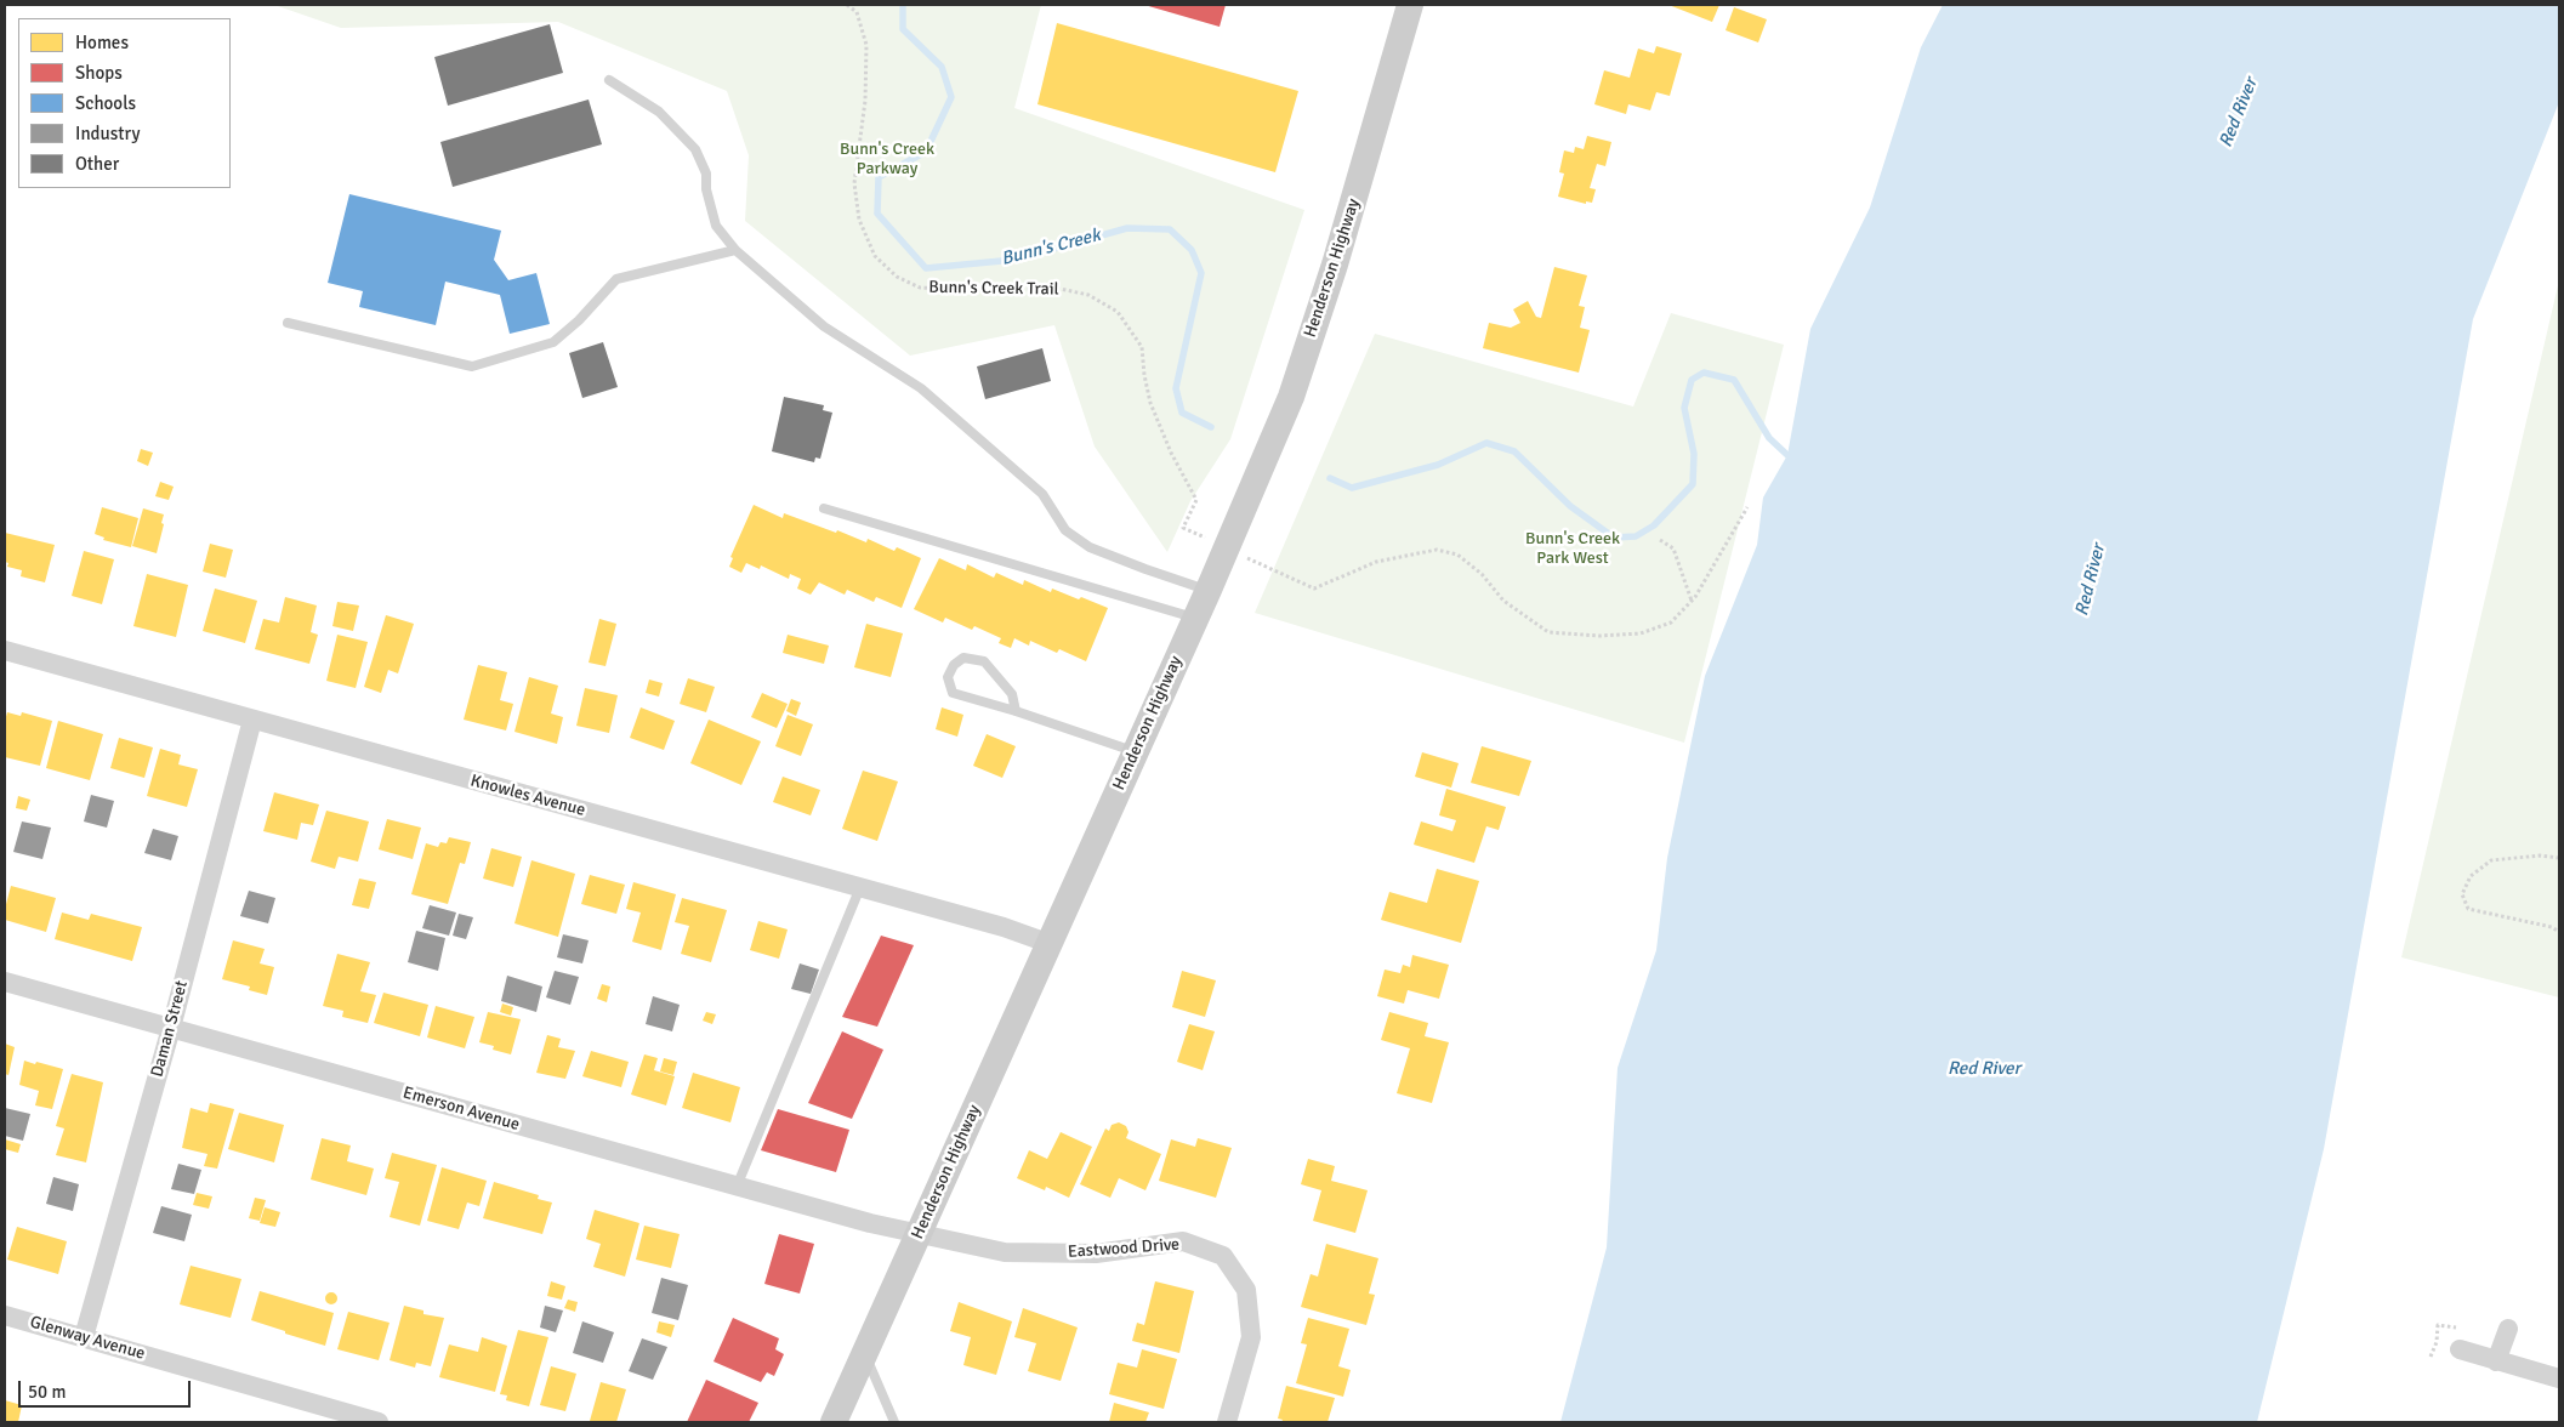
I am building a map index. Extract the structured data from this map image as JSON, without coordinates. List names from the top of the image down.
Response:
{
  "streets": {
    "main road": ["Henderson Highway"],
    "street": [
      "Knowles Avenue",
      "Daman Street",
      "Emerson Avenue",
      "Eastwood Drive",
      "Glenway Avenue"
    ],
    "path": ["Bunn's Creek Trail"]
  },
  "crossings": [
    ["Henderson Highway", "Bunn's Creek Trail"],
    ["Henderson Highway", "Knowles Avenue"],
    ["Henderson Highway", "Emerson Avenue"],
    ["Henderson Highway", "Eastwood Drive"],
    ["Knowles Avenue", "Daman Street"],
    ["Daman Street", "Emerson Avenue"],
    ["Daman Street", "Glenway Avenue"],
    ["Emerson Avenue", "Eastwood Drive"]
  ],
  "water": ["Red River", "Bunn's Creek"],
  "parks": ["Bunn's Creek Parkway", "Bunn's Creek Park West"],
  "legend": [
    "Homes",
    "Shops",
    "Schools",
    "Industry",
    "Other"
  ],
  "scale_bar": "50 m"
}
